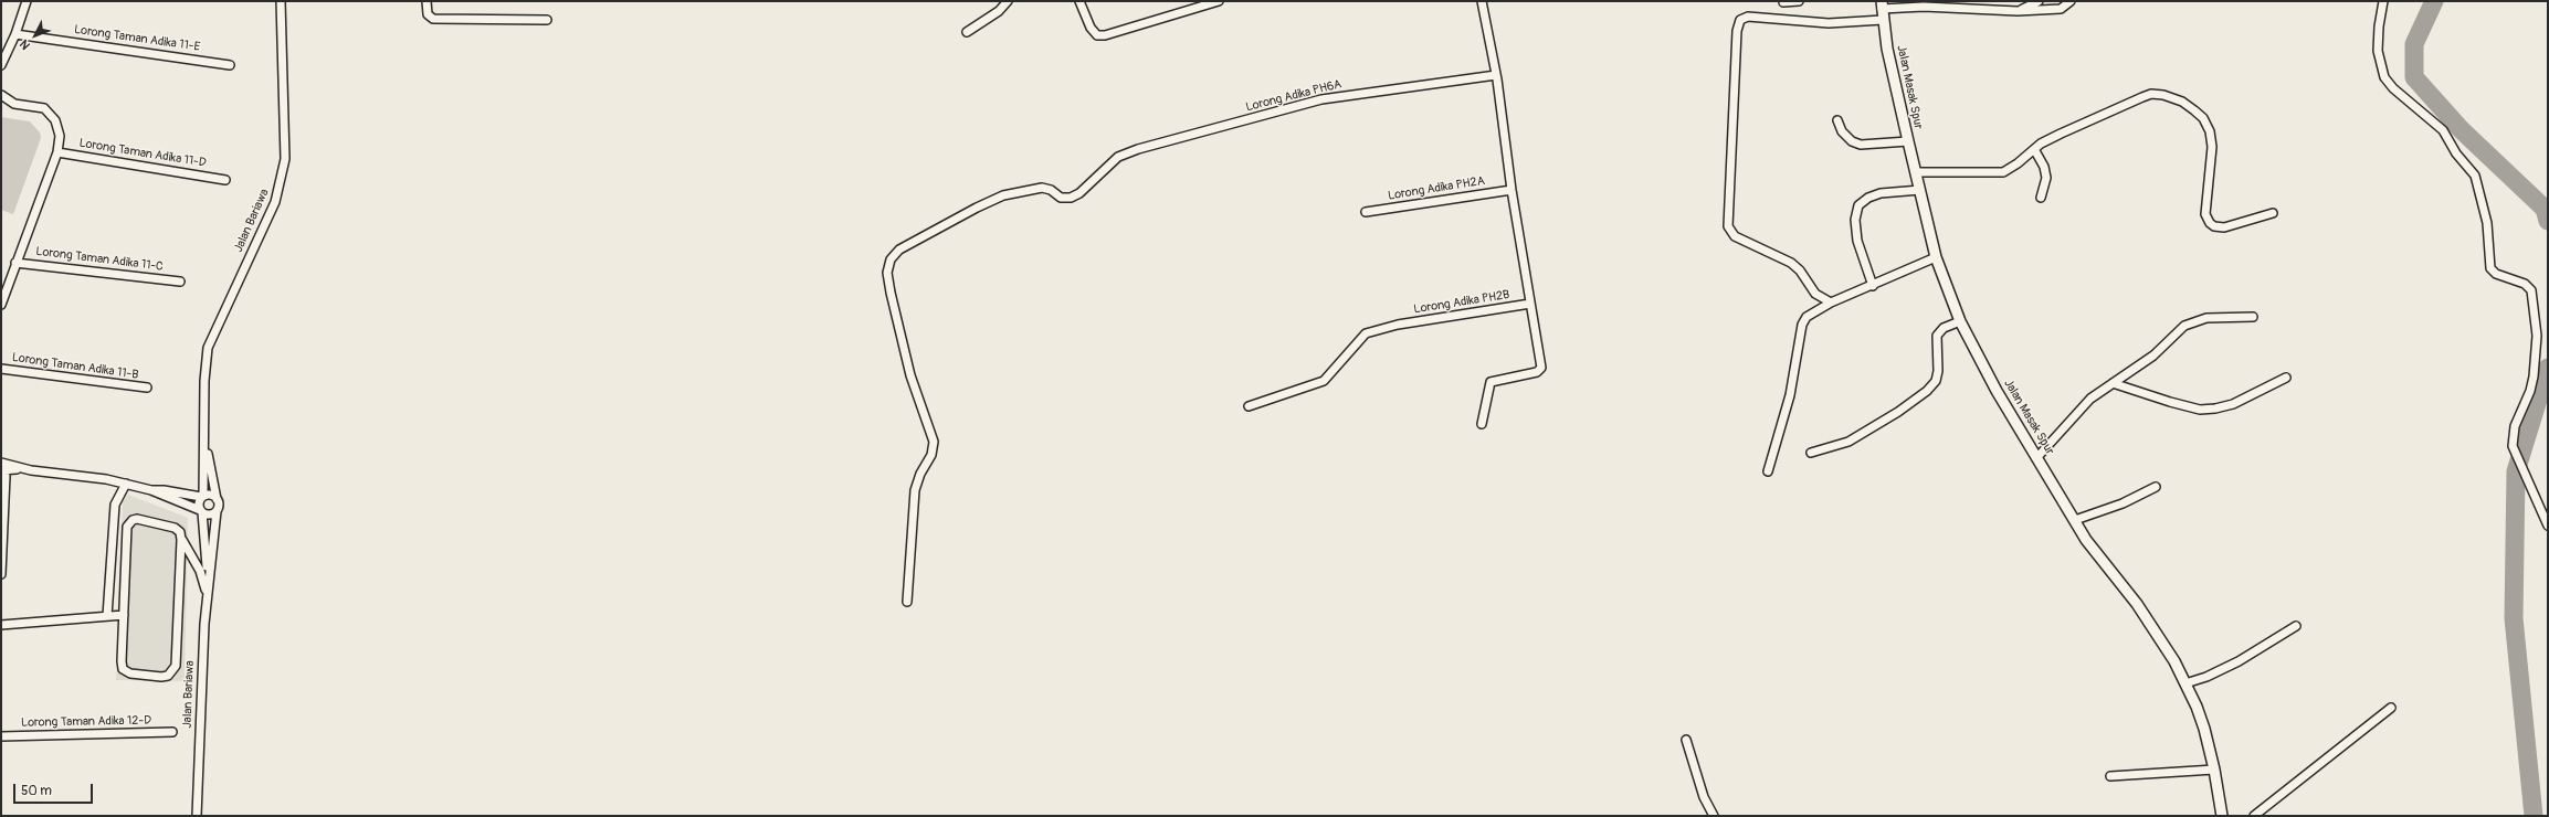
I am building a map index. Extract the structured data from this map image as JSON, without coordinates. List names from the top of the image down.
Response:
{
  "streets": {
    "street": [
      "Lorong Taman Adika 11-E",
      "Jalan Masak Spur",
      "Lorong Adika PH6A",
      "Lorong Taman Adika 11-D",
      "Lorong Adika PH2A",
      "Jalan Bariawa",
      "Lorong Taman Adika 11-C",
      "Lorong Adika PH2B",
      "Lorong Taman Adika 11-B",
      "Lorong Taman Adika 12-D"
    ]
  },
  "scale_bar": "50 m",
  "north": "bottom left"
}
